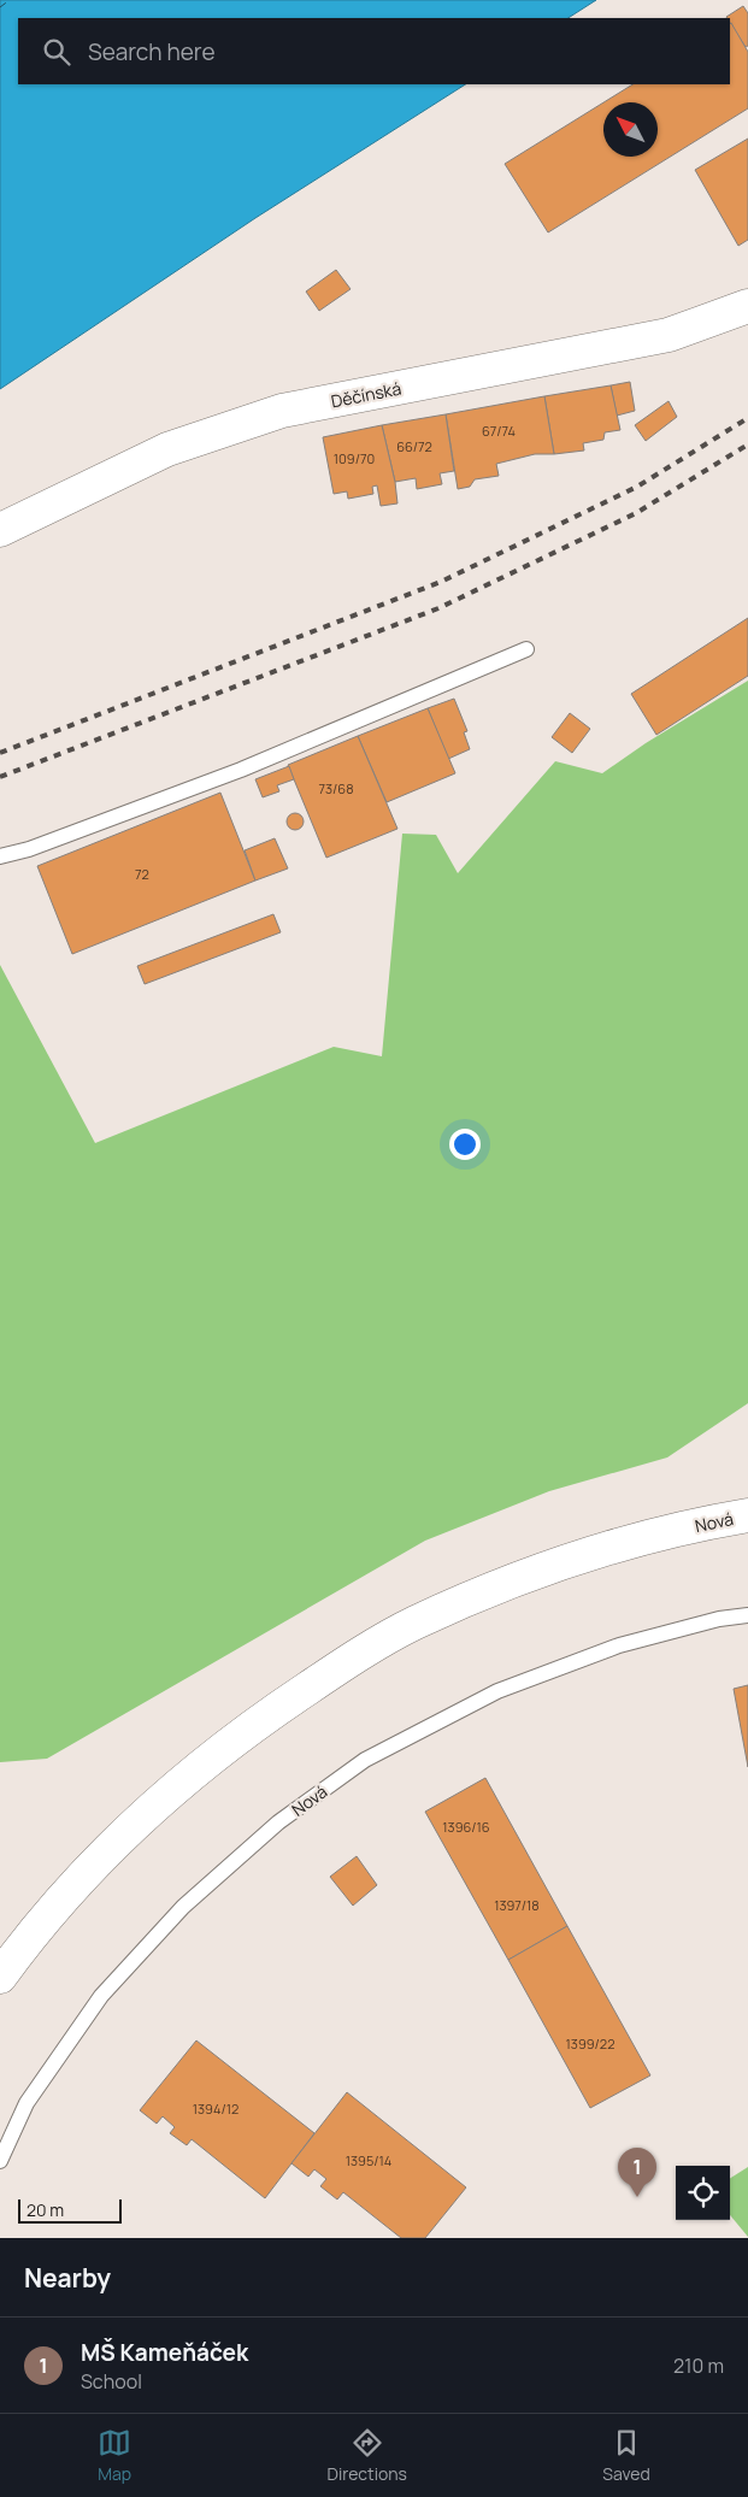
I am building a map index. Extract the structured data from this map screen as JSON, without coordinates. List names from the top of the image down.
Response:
{
  "streets": {
    "street": ["Děčínská", "Nová"]
  },
  "house_numbers": [
    "67/74",
    "66/72",
    "109/70",
    "73/68",
    "72",
    "1396/16",
    "1397/18",
    "1399/22",
    "1394/12",
    "1395/14"
  ],
  "scale_bar": "20 m",
  "north": "top left",
  "page": {
    "search": "Search here",
    "pins": "1",
    "scale": "20 m",
    "heading": "Nearby",
    "list": [
      {
        "mark": "1",
        "name": "MŠ Kameňáček",
        "note": "School",
        "value": "210 m"
      }
    ],
    "nav": ["Map", "Directions", "Saved"]
  }
}
